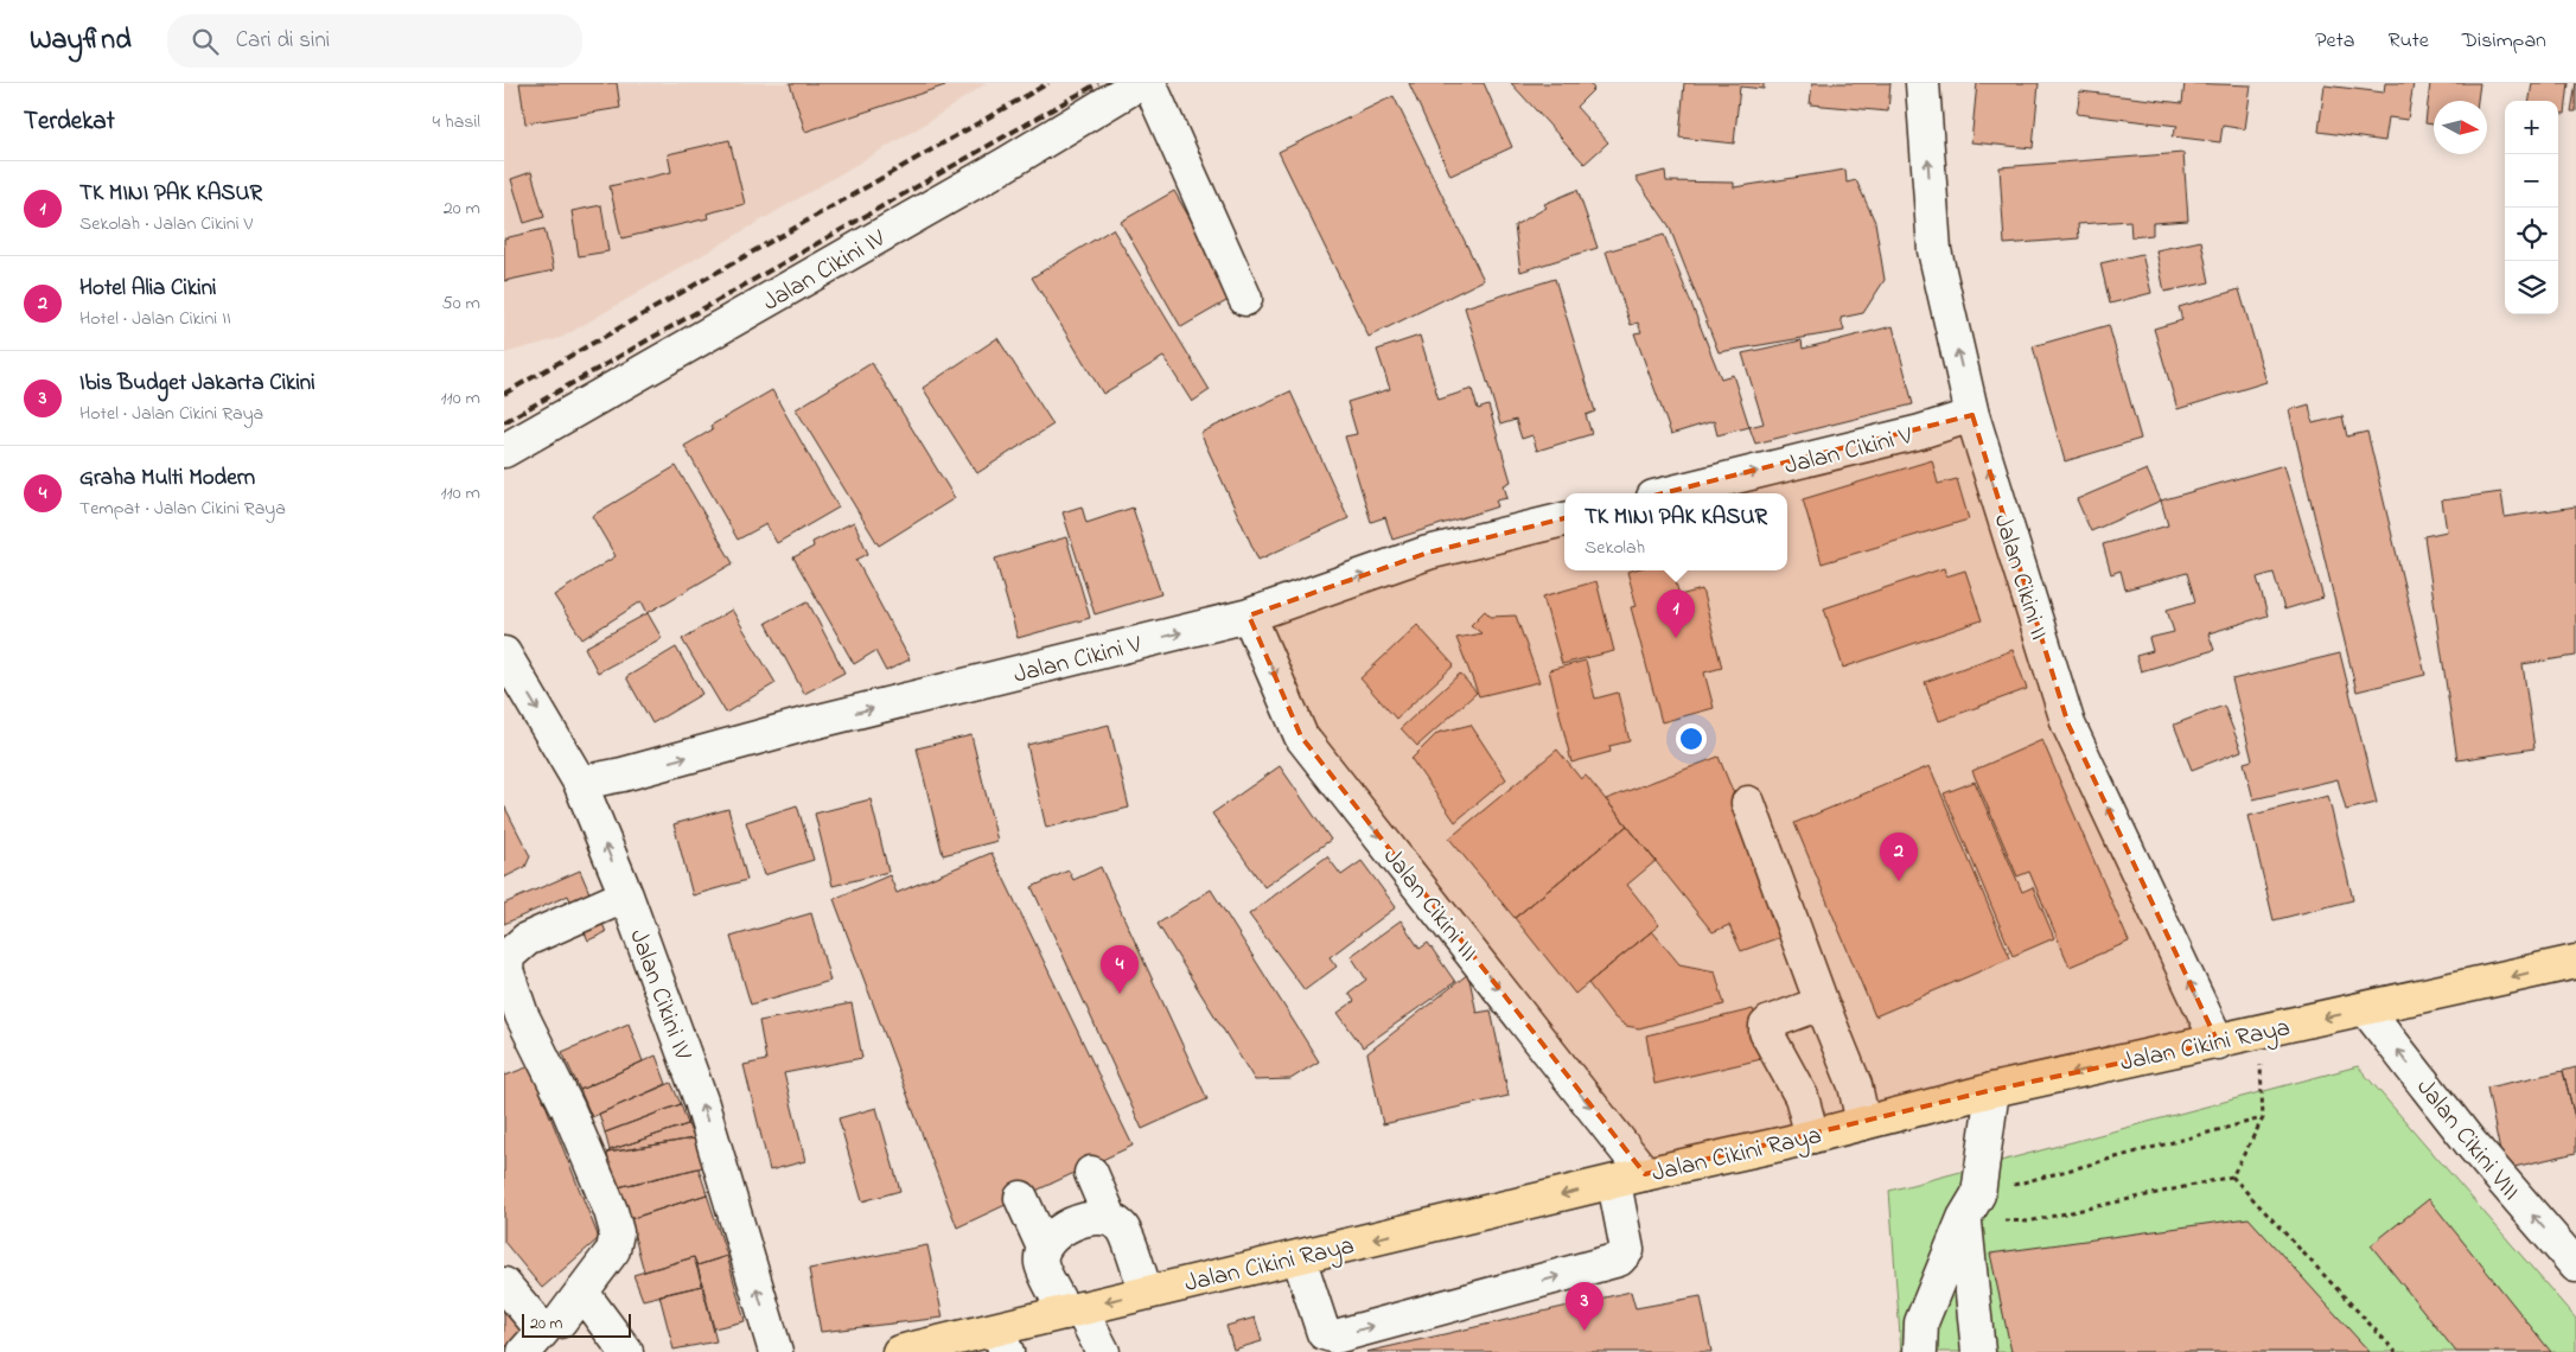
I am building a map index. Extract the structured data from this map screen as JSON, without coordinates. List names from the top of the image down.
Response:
{
  "streets": {
    "main road": ["Jalan Cikini Raya"],
    "street": [
      "Jalan Cikini IV",
      "Jalan Cikini V",
      "Jalan Cikini II",
      "Jalan Cikini III",
      "Jalan Cikini VIII"
    ]
  },
  "crossings": [
    ["Jalan Cikini IV", "Jalan Cikini V"],
    ["Jalan Cikini V", "Jalan Cikini II"],
    ["Jalan Cikini V", "Jalan Cikini III"],
    ["Jalan Cikini II", "Jalan Cikini Raya"],
    ["Jalan Cikini III", "Jalan Cikini Raya"],
    ["Jalan Cikini Raya", "Jalan Cikini VIII"]
  ],
  "one_way": [
    "Jalan Cikini V",
    "Jalan Cikini II",
    "Jalan Cikini III",
    "Jalan Cikini Raya",
    "Jalan Cikini VIII"
  ],
  "scale_bar": "20 m",
  "north": "right",
  "page": {
    "header": "Wayfind",
    "search": "Cari di sini",
    "nav": ["Peta", "Rute", "Disimpan"],
    "heading": ["Terdekat", "4 hasil"],
    "map_buttons": ["+", "−"],
    "list": [
      {
        "mark": "1",
        "name": "TK MINI PAK KASUR",
        "note": "Sekolah · Jalan Cikini V",
        "value": "20 m"
      },
      {
        "mark": "2",
        "name": "Hotel Alia Cikini",
        "note": "Hotel · Jalan Cikini II",
        "value": "50 m"
      },
      {
        "mark": "3",
        "name": "Ibis Budget Jakarta Cikini",
        "note": "Hotel · Jalan Cikini Raya",
        "value": "110 m"
      },
      {
        "mark": "4",
        "name": "Graha Multi Modern",
        "note": "Tempat · Jalan Cikini Raya",
        "value": "110 m"
      }
    ],
    "popup": ["TK MINI PAK KASUR", "Sekolah"],
    "pins": [
      "1",
      "2",
      "4",
      "3"
    ],
    "scale": "20 m"
  }
}
